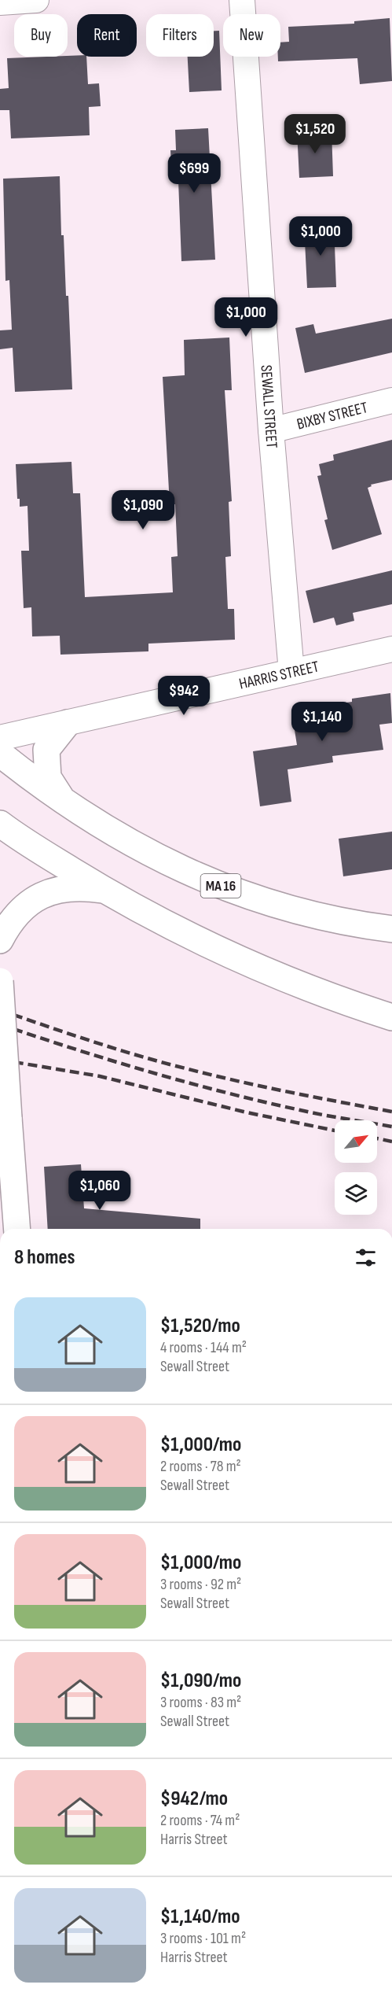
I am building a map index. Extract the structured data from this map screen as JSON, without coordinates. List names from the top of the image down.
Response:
{
  "streets": {
    "main road": ["MA 16"],
    "street": ["SEWALL STREET", "BIXBY STREET", "HARRIS STREET"]
  },
  "crossings": [
    ["SEWALL STREET", "BIXBY STREET"],
    ["SEWALL STREET", "HARRIS STREET"]
  ],
  "north": "top right",
  "page": {
    "chip": [
      "Buy",
      "Rent",
      "Filters",
      "New"
    ],
    "price": [
      "$1,520",
      "$699",
      "$1,000",
      "$1,000",
      "$1,090",
      "$942",
      "$1,140",
      "$1,060"
    ],
    "heading": "8 homes",
    "list": [
      {
        "name": "$1,520/mo",
        "note": "4 rooms · 144 m² · Sewall Street"
      },
      {
        "name": "$1,000/mo",
        "note": "2 rooms · 78 m² · Sewall Street"
      },
      {
        "name": "$1,000/mo",
        "note": "3 rooms · 92 m² · Sewall Street"
      },
      {
        "name": "$1,090/mo",
        "note": "3 rooms · 83 m² · Sewall Street"
      },
      {
        "name": "$942/mo",
        "note": "2 rooms · 74 m² · Harris Street"
      },
      {
        "name": "$1,140/mo",
        "note": "3 rooms · 101 m² · Harris Street"
      }
    ]
  }
}
